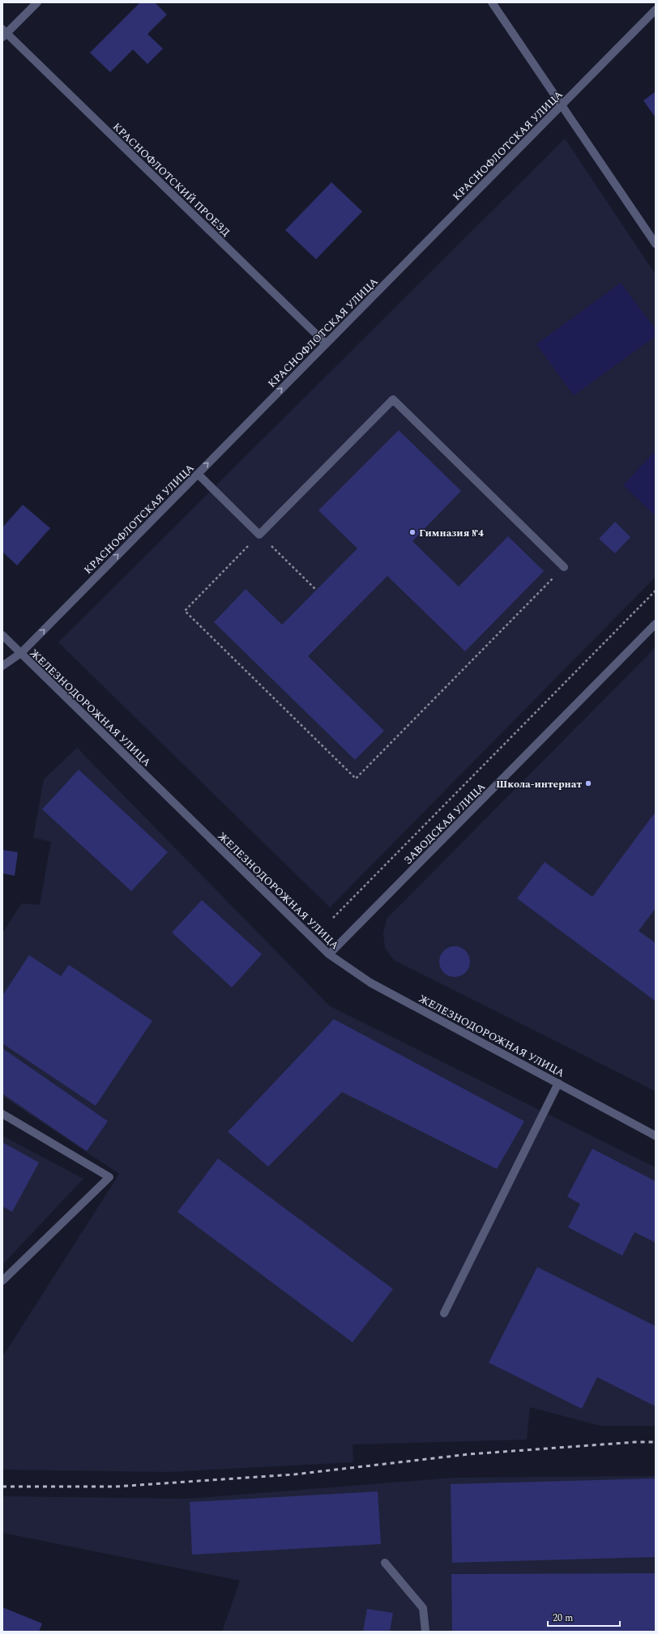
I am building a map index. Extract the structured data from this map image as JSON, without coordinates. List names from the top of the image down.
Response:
{
  "streets": {
    "street": [
      "КРАСНОФЛОТСКАЯ УЛИЦА",
      "КРАСНОФЛОТСКИЙ ПРОЕЗД",
      "ЖЕЛЕЗНОДОРОЖНАЯ УЛИЦА",
      "ЗАВОДСКАЯ УЛИЦА"
    ]
  },
  "crossings": [
    ["КРАСНОФЛОТСКАЯ УЛИЦА", "КРАСНОФЛОТСКИЙ ПРОЕЗД"],
    ["КРАСНОФЛОТСКАЯ УЛИЦА", "ЖЕЛЕЗНОДОРОЖНАЯ УЛИЦА"],
    ["ЖЕЛЕЗНОДОРОЖНАЯ УЛИЦА", "ЗАВОДСКАЯ УЛИЦА"]
  ],
  "one_way": ["КРАСНОФЛОТСКАЯ УЛИЦА"],
  "places": ["Гимназия №4", "Школа-интернат"],
  "scale_bar": "20 m"
}
